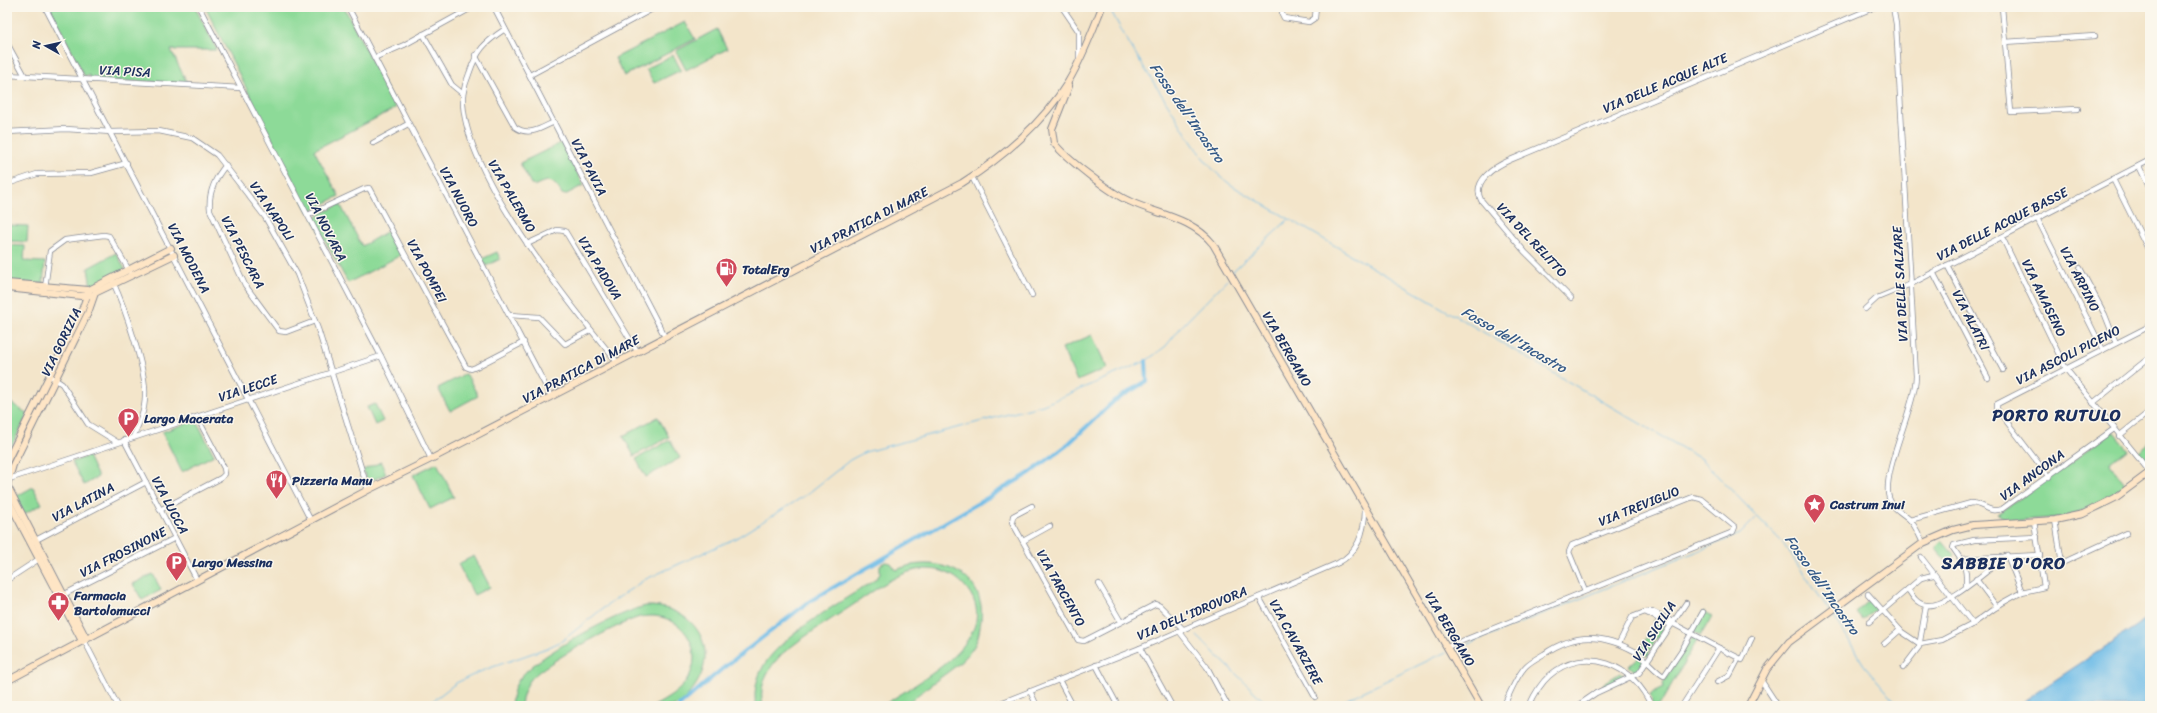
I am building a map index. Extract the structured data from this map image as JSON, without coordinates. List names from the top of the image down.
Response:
{
  "streets": {
    "street": [
      "VIA PISA",
      "VIA DELLE ACQUE ALTE",
      "VIA PAVIA",
      "VIA PALERMO",
      "VIA NUORO",
      "VIA NAPOLI",
      "VIA PRATICA DI MARE",
      "VIA DELLE ACQUE BASSE",
      "VIA NOVARA",
      "VIA DEL RELITTO",
      "VIA PESCARA",
      "VIA MODENA",
      "VIA PADOVA",
      "VIA POMPEI",
      "VIA ARPINO",
      "VIA DELLE SALZARE",
      "VIA AMASENO",
      "VIA ALATRI",
      "VIA GORIZIA",
      "VIA BERGAMO",
      "VIA ASCOLI PICENO",
      "VIA LECCE",
      "VIA ANCONA",
      "VIA LATINA",
      "VIA LUCCA",
      "VIA TREVIGLIO",
      "VIA FROSINONE",
      "VIA TARCENTO",
      "VIA DELL'IDROVORA",
      "VIA SICILIA",
      "VIA CAVARZERE"
    ]
  },
  "crossings": [
    ["VIA PISA", "VIA NOVARA"],
    ["VIA PISA", "VIA MODENA"],
    ["VIA DELLE ACQUE ALTE", "VIA DEL RELITTO"],
    ["VIA PAVIA", "VIA PALERMO"],
    ["VIA PAVIA", "VIA PRATICA DI MARE"],
    ["VIA PALERMO", "VIA PRATICA DI MARE"],
    ["VIA PALERMO", "VIA PADOVA"],
    ["VIA NUORO", "VIA PRATICA DI MARE"],
    ["VIA NUORO", "VIA POMPEI"],
    ["VIA NAPOLI", "VIA PRATICA DI MARE"],
    ["VIA NAPOLI", "VIA PESCARA"],
    ["VIA NAPOLI", "VIA MODENA"],
    ["VIA NAPOLI", "VIA LECCE"],
    ["VIA PRATICA DI MARE", "VIA NOVARA"],
    ["VIA PRATICA DI MARE", "VIA MODENA"],
    ["VIA PRATICA DI MARE", "VIA PADOVA"],
    ["VIA PRATICA DI MARE", "VIA BERGAMO"],
    ["VIA PRATICA DI MARE", "VIA LUCCA"],
    ["VIA DELLE ACQUE BASSE", "VIA ARPINO"],
    ["VIA DELLE ACQUE BASSE", "VIA DELLE SALZARE"],
    ["VIA DELLE ACQUE BASSE", "VIA AMASENO"],
    ["VIA DELLE ACQUE BASSE", "VIA ALATRI"],
    ["VIA NOVARA", "VIA POMPEI"],
    ["VIA NOVARA", "VIA LECCE"],
    ["VIA MODENA", "VIA LECCE"],
    ["VIA ARPINO", "VIA ASCOLI PICENO"],
    ["VIA DELLE SALZARE", "VIA ANCONA"],
    ["VIA AMASENO", "VIA ASCOLI PICENO"],
    ["VIA AMASENO", "VIA ANCONA"],
    ["VIA GORIZIA", "VIA LECCE"],
    ["VIA BERGAMO", "VIA TREVIGLIO"],
    ["VIA BERGAMO", "VIA DELL'IDROVORA"],
    ["VIA ASCOLI PICENO", "VIA ANCONA"],
    ["VIA LECCE", "VIA LUCCA"],
    ["VIA LATINA", "VIA LUCCA"],
    ["VIA LUCCA", "VIA FROSINONE"],
    ["VIA TARCENTO", "VIA DELL'IDROVORA"],
    ["VIA DELL'IDROVORA", "VIA CAVARZERE"]
  ],
  "districts": ["PORTO RUTULO", "SABBIE D'ORO"],
  "water": ["Fosso dell'Incastro"],
  "places": {
    "fuel station": ["TotalErg"],
    "parking": ["Largo Macerata", "Largo Messina"],
    "restaurant": ["Pizzeria Manu"],
    "place": ["Castrum Inui"],
    "pharmacy": ["Farmacia Bartolomucci"]
  },
  "north": "left"
}
